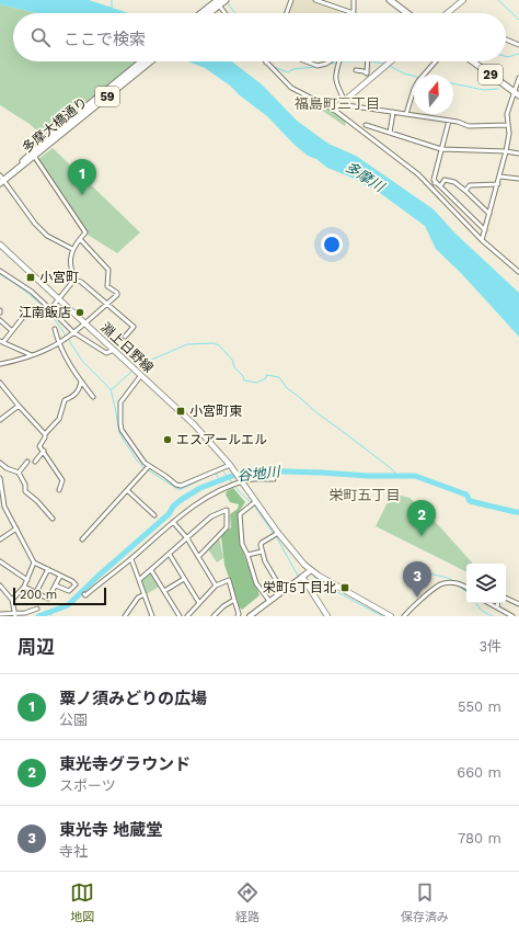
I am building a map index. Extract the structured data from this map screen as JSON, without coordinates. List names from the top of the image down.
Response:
{
  "streets": {
    "main road": [
      "29",
      "59",
      "多摩大橋通り",
      "淵上日野線"
    ]
  },
  "districts": ["福島町三丁目", "栄町五丁目"],
  "water": ["多摩川", "谷地川"],
  "places": {
    "transit": ["小宮町", "小宮町東", "栄町5丁目北"],
    "other": ["江南飯店", "エスアールエル"]
  },
  "scale_bar": "200 m",
  "north": "top",
  "page": {
    "search": "ここで検索",
    "pins": ["1", "2", "3"],
    "scale": "200 m",
    "heading": ["周辺", "3件"],
    "list": [
      {
        "mark": "1",
        "name": "粟ノ須みどりの広場",
        "note": "公園",
        "value": "550 m"
      },
      {
        "mark": "2",
        "name": "東光寺グラウンド",
        "note": "スポーツ",
        "value": "660 m"
      },
      {
        "mark": "3",
        "name": "東光寺 地蔵堂",
        "note": "寺社",
        "value": "780 m"
      }
    ],
    "nav": ["地図", "経路", "保存済み"]
  }
}
